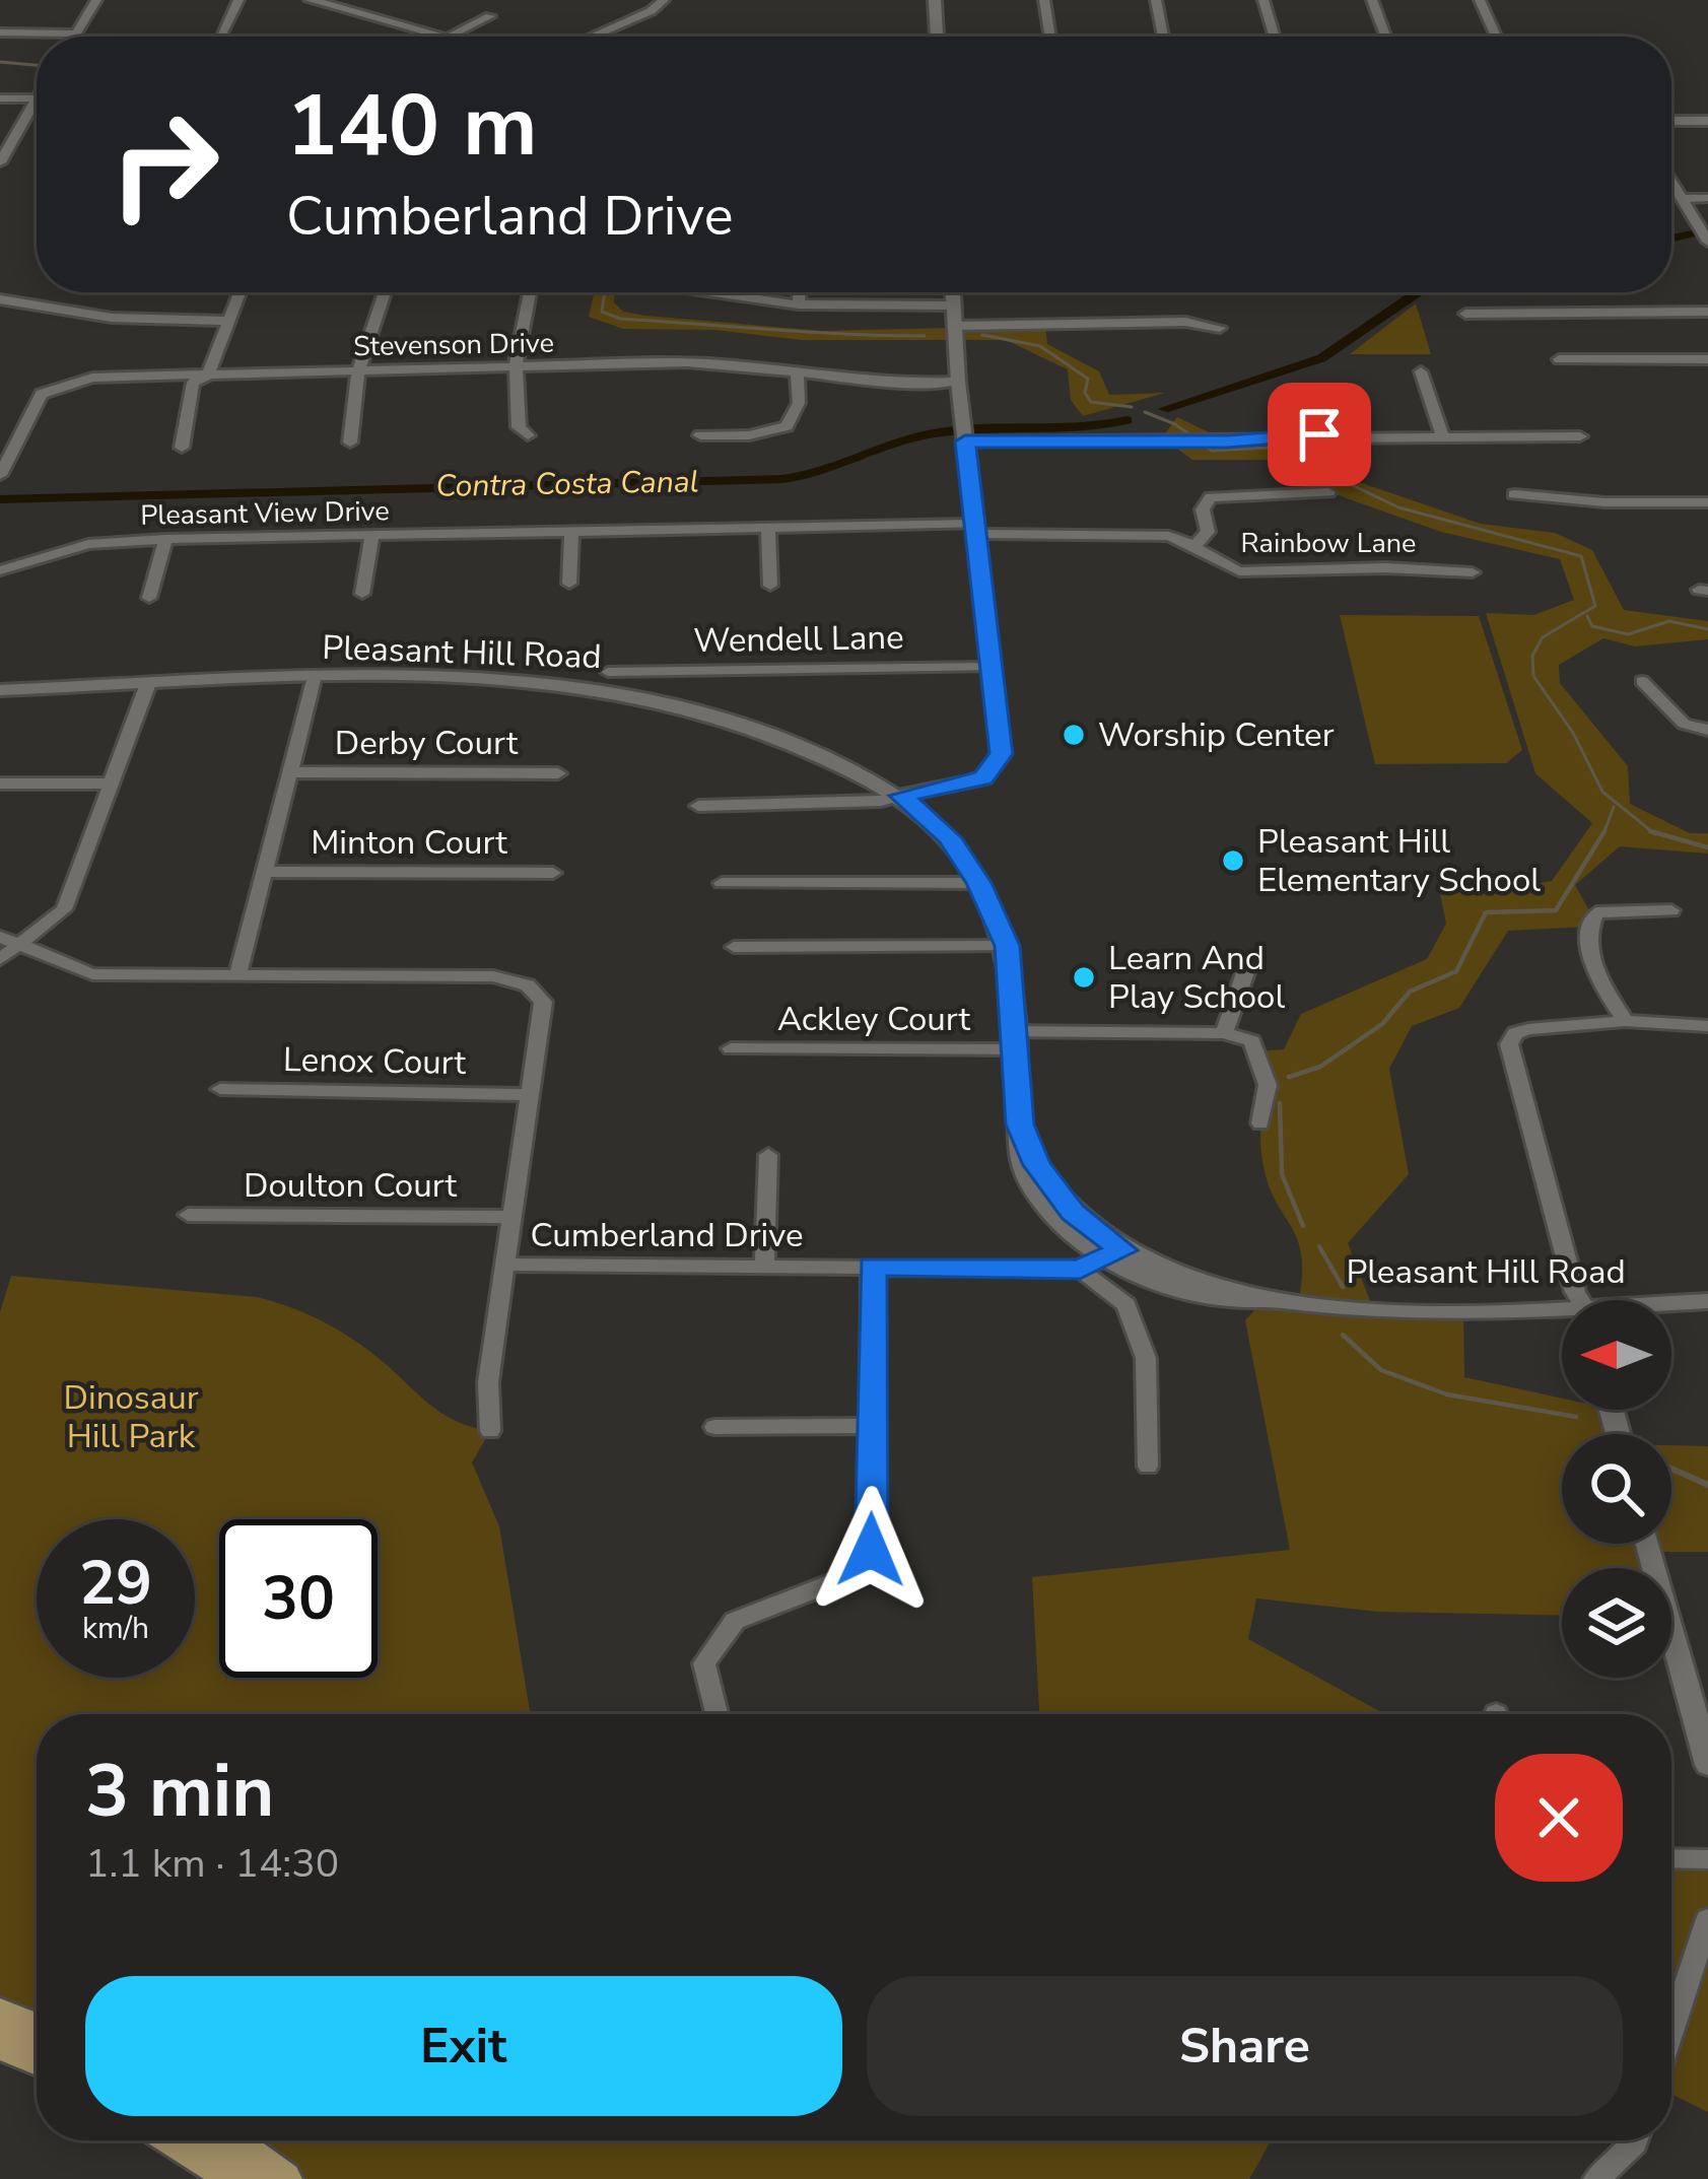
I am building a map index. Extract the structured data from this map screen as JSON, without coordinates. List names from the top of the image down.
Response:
{
  "streets": {
    "street": [
      "Stevenson Drive",
      "Pleasant View Drive",
      "Rainbow Lane",
      "Wendell Lane",
      "Pleasant Hill Road",
      "Derby Court",
      "Minton Court",
      "Ackley Court",
      "Lenox Court",
      "Doulton Court",
      "Cumberland Drive"
    ]
  },
  "crossings": [
    ["Pleasant View Drive", "Rainbow Lane"],
    ["Pleasant Hill Road", "Ackley Court"],
    ["Pleasant Hill Road", "Cumberland Drive"],
    ["Lenox Court", "Cumberland Drive"],
    ["Doulton Court", "Cumberland Drive"]
  ],
  "water": ["Contra Costa Canal"],
  "parks": ["Dinosaur Hill Park"],
  "places": ["Worship Center", "Pleasant Hill Elementary School", "Learn And Play School"],
  "north": "left",
  "page": {
    "turn": ["140 m", "Cumberland Drive"],
    "speed": "29 km/h",
    "limit": "30",
    "heading": ["3 min", "1.1 km · 14:30"],
    "buttons": ["Exit", "Share"]
  }
}
